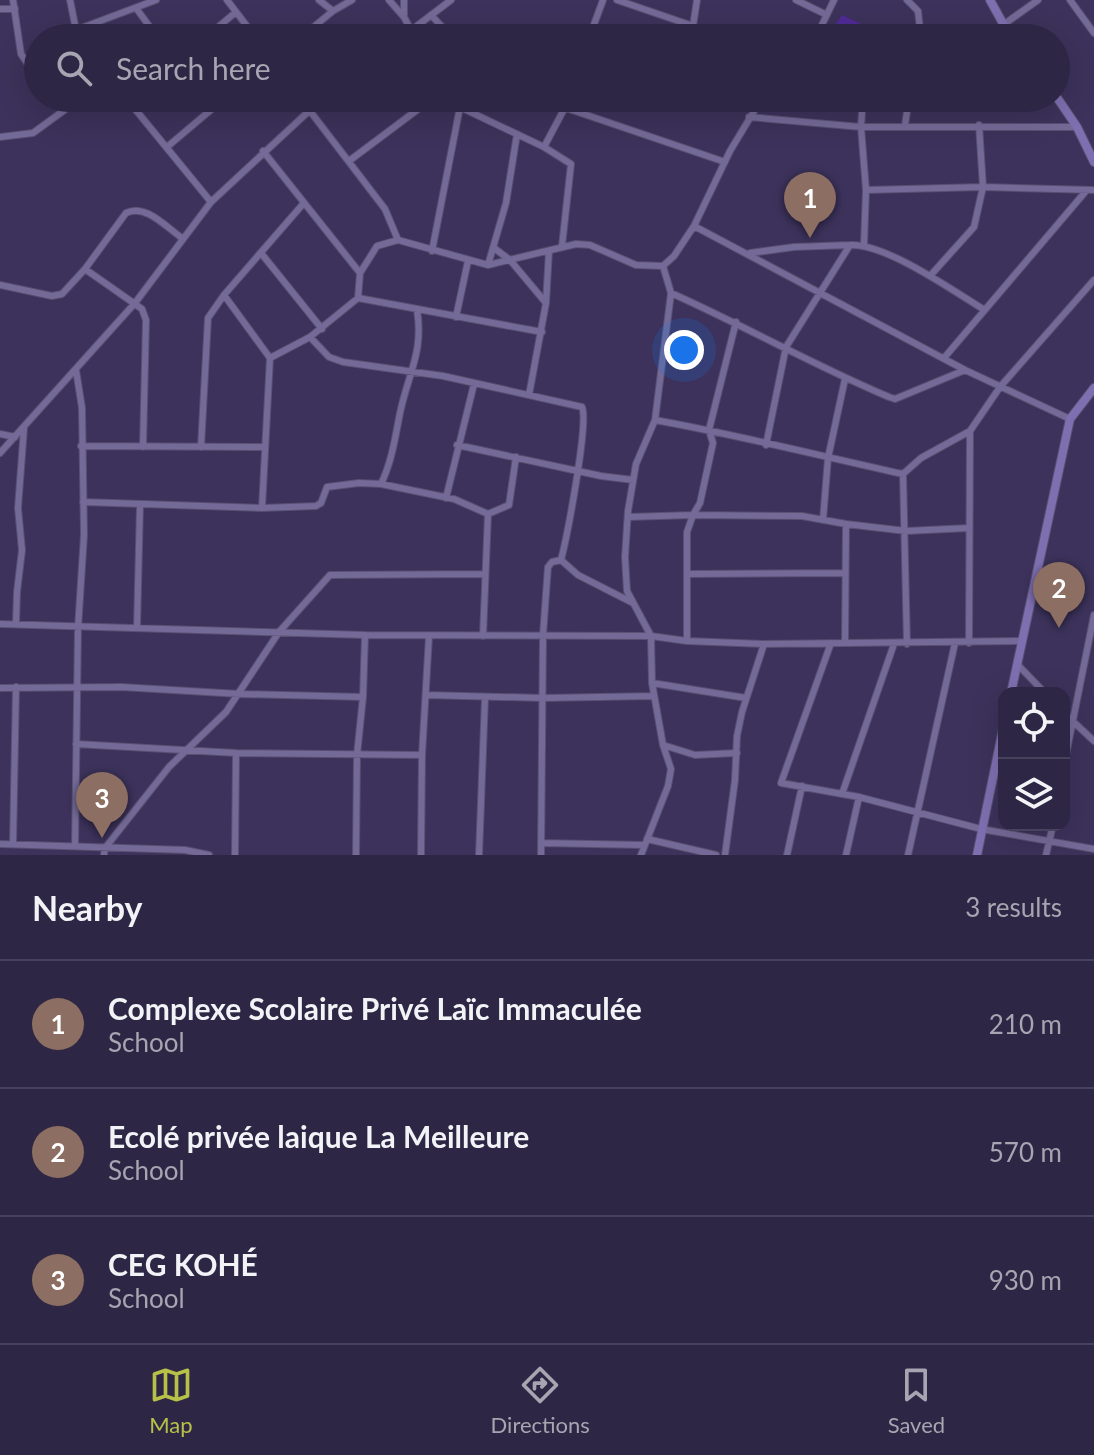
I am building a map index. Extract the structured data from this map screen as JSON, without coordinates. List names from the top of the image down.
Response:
{
  "page": {
    "search": "Search here",
    "pins": ["1", "2", "3"],
    "heading": ["Nearby", "3 results"],
    "list": [
      {
        "mark": "1",
        "name": "Complexe Scolaire Privé Laïc Immaculée",
        "note": "School",
        "value": "210 m"
      },
      {
        "mark": "2",
        "name": "Ecolé privée laique La Meilleure",
        "note": "School",
        "value": "570 m"
      },
      {
        "mark": "3",
        "name": "CEG KOHÉ",
        "note": "School",
        "value": "930 m"
      }
    ],
    "nav": ["Map", "Directions", "Saved"]
  }
}
